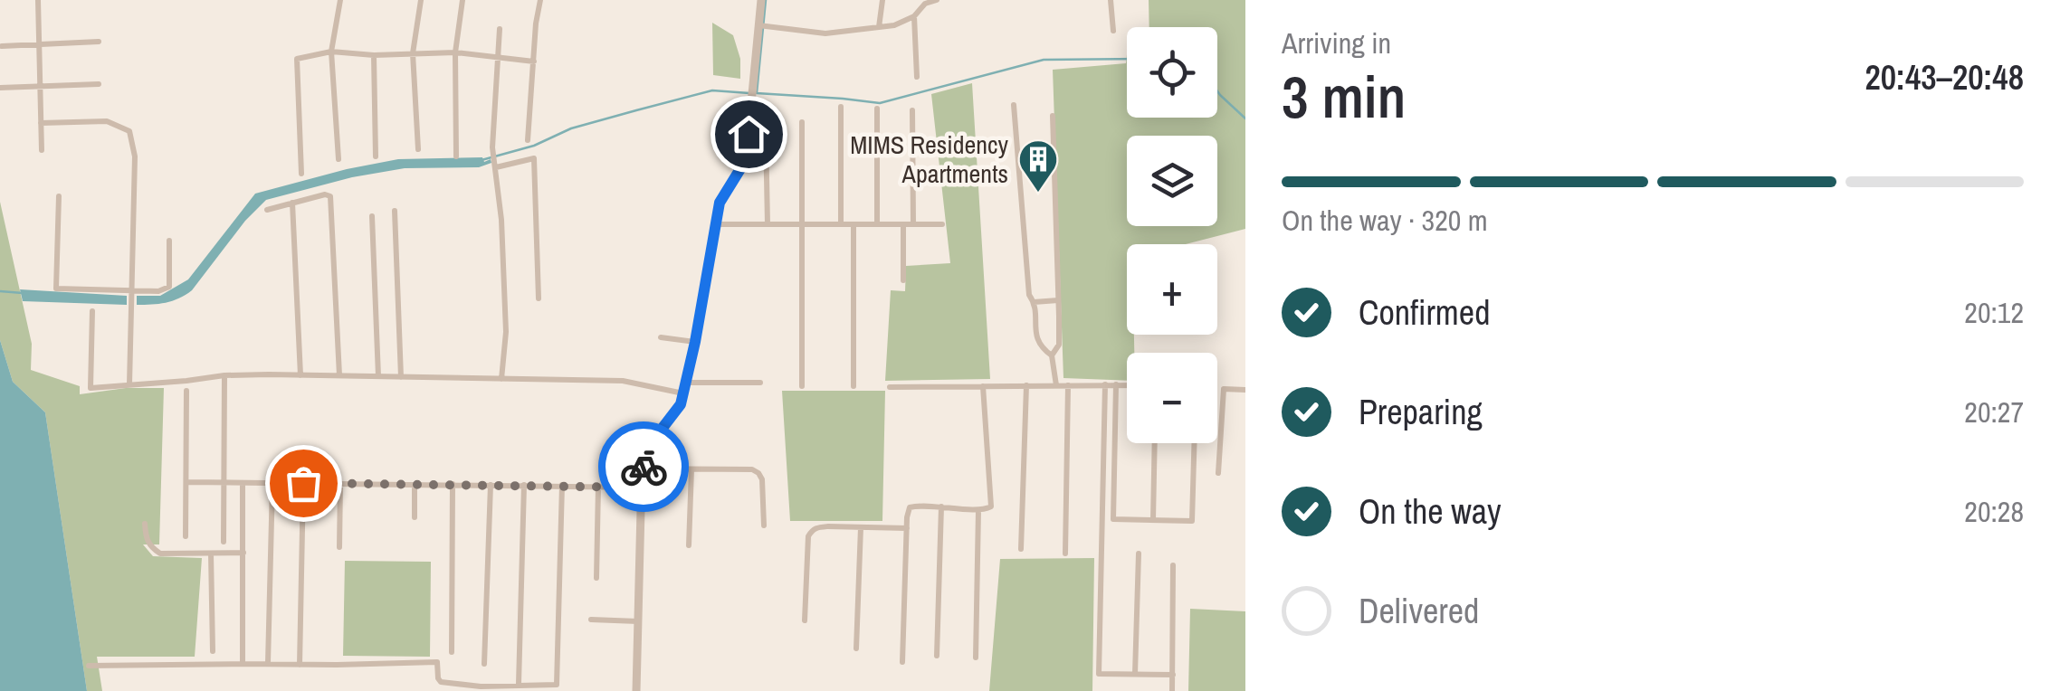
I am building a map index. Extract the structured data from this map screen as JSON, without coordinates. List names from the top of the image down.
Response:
{
  "places": {
    "building": ["MIMS Residency Apartments"]
  },
  "page": {
    "heading": ["3 min", "Arriving in", "20:43–20:48"],
    "map_buttons": ["+", "−"],
    "bar": "On the way · 320 m",
    "list": [
      ["Confirmed", "20:12"],
      ["Preparing", "20:27"],
      ["On the way", "20:28"],
      "Delivered"
    ]
  }
}
